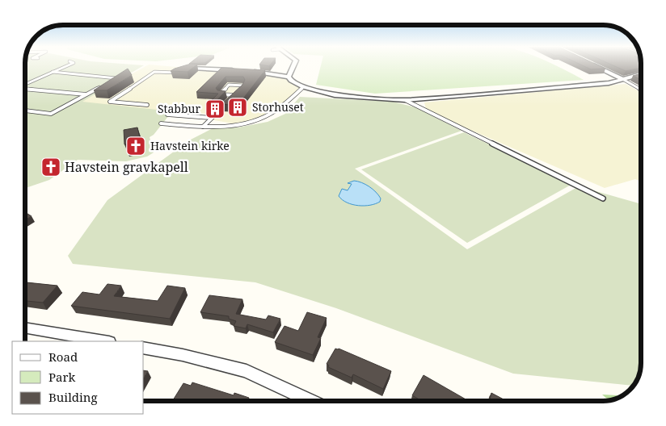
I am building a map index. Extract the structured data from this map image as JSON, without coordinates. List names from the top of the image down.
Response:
{
  "places": {
    "building": ["Storhuset", "Stabbur"],
    "church": ["Havstein kirke", "Havstein gravkapell"]
  },
  "legend": ["Road", "Park", "Building"]
}
